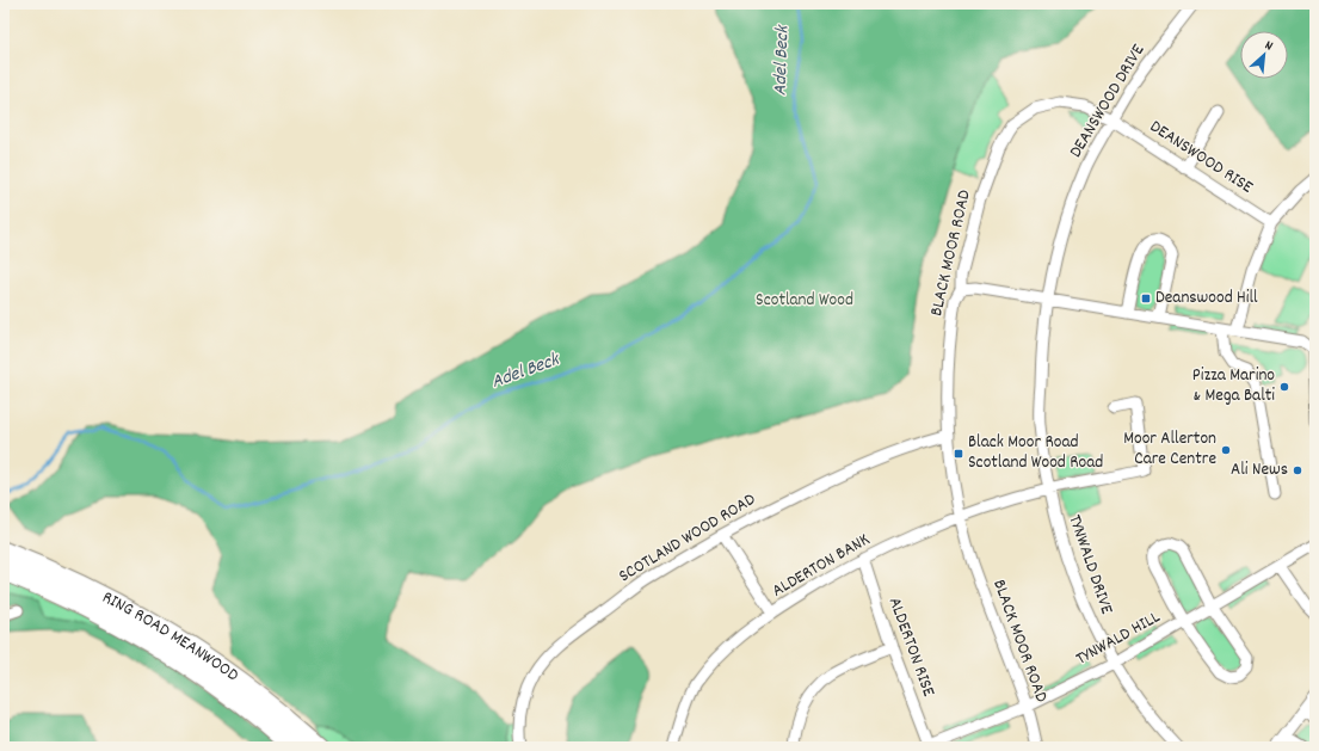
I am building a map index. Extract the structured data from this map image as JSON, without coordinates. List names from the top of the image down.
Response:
{
  "streets": {
    "highway": ["RING ROAD MEANWOOD"],
    "street": [
      "DEANSWOOD DRIVE",
      "DEANSWOOD RISE",
      "BLACK MOOR ROAD",
      "SCOTLAND WOOD ROAD",
      "TYNWALD DRIVE",
      "ALDERTON BANK",
      "TYNWALD HILL",
      "ALDERTON RISE"
    ]
  },
  "crossings": [
    ["DEANSWOOD DRIVE", "DEANSWOOD RISE"],
    ["DEANSWOOD DRIVE", "BLACK MOOR ROAD"],
    ["DEANSWOOD DRIVE", "TYNWALD DRIVE"],
    ["DEANSWOOD RISE", "BLACK MOOR ROAD"],
    ["BLACK MOOR ROAD", "SCOTLAND WOOD ROAD"],
    ["BLACK MOOR ROAD", "ALDERTON BANK"],
    ["BLACK MOOR ROAD", "TYNWALD HILL"],
    ["TYNWALD DRIVE", "ALDERTON BANK"],
    ["TYNWALD DRIVE", "TYNWALD HILL"],
    ["ALDERTON BANK", "ALDERTON RISE"],
    ["TYNWALD HILL", "ALDERTON RISE"]
  ],
  "water": ["Adel Beck"],
  "parks": ["Scotland Wood"],
  "places": {
    "transit": ["Deanswood Hill", "Black Moor Road Scotland Wood Road"],
    "other": ["Pizza Marino & Mega Balti", "Moor Allerton Care Centre", "Ali News"]
  },
  "north": "top right"
}
